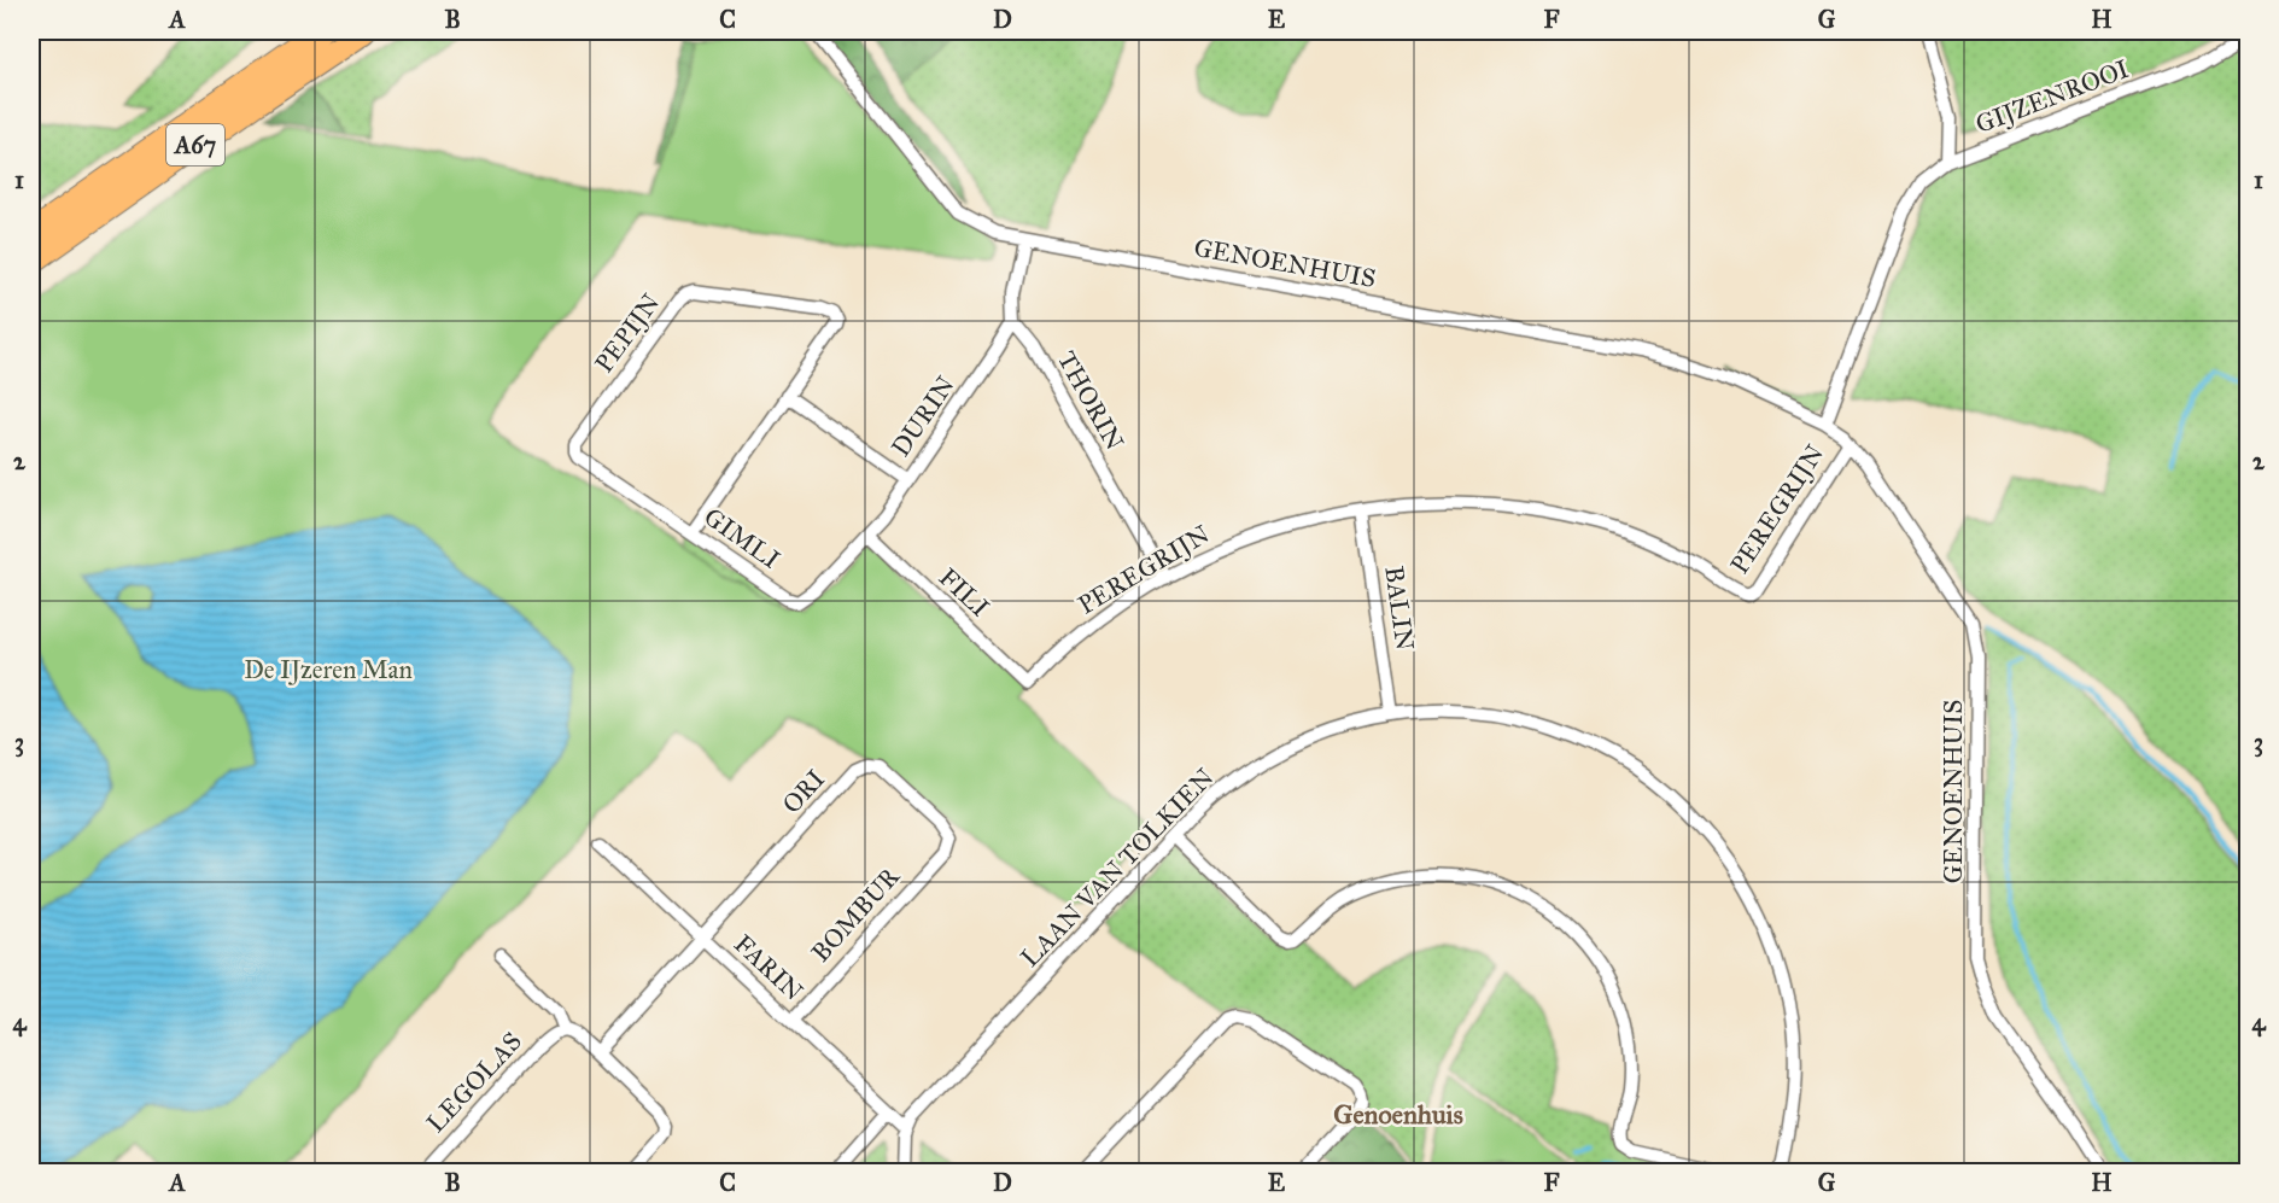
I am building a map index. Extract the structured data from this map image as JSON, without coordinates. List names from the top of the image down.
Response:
{
  "streets": {
    "highway": ["A67"],
    "street": [
      "GIJZENROOI",
      "GENOENHUIS",
      "PEPIJN",
      "THORIN",
      "DURIN",
      "PEREGRIJN",
      "GIMLI",
      "FILI",
      "BALIN",
      "ORI",
      "LAAN VAN TOLKIEN",
      "BOMBUR",
      "FARIN",
      "LEGOLAS"
    ]
  },
  "crossings": [
    ["GENOENHUIS", "PEREGRIJN"],
    ["PEPIJN", "GIMLI"],
    ["THORIN", "DURIN"],
    ["THORIN", "PEREGRIJN"],
    ["DURIN", "GIMLI"],
    ["DURIN", "FILI"],
    ["PEREGRIJN", "FILI"],
    ["PEREGRIJN", "BALIN"],
    ["GIMLI", "FILI"],
    ["BALIN", "LAAN VAN TOLKIEN"],
    ["ORI", "BOMBUR"],
    ["ORI", "FARIN"],
    ["LAAN VAN TOLKIEN", "FARIN"],
    ["BOMBUR", "FARIN"]
  ],
  "districts": ["Genoenhuis"],
  "parks": ["De IJzeren Man"],
  "grid": {
    "columns": [
      "A",
      "B",
      "C",
      "D",
      "E",
      "F",
      "G",
      "H"
    ],
    "rows": [
      "1",
      "2",
      "3",
      "4"
    ]
  }
}
